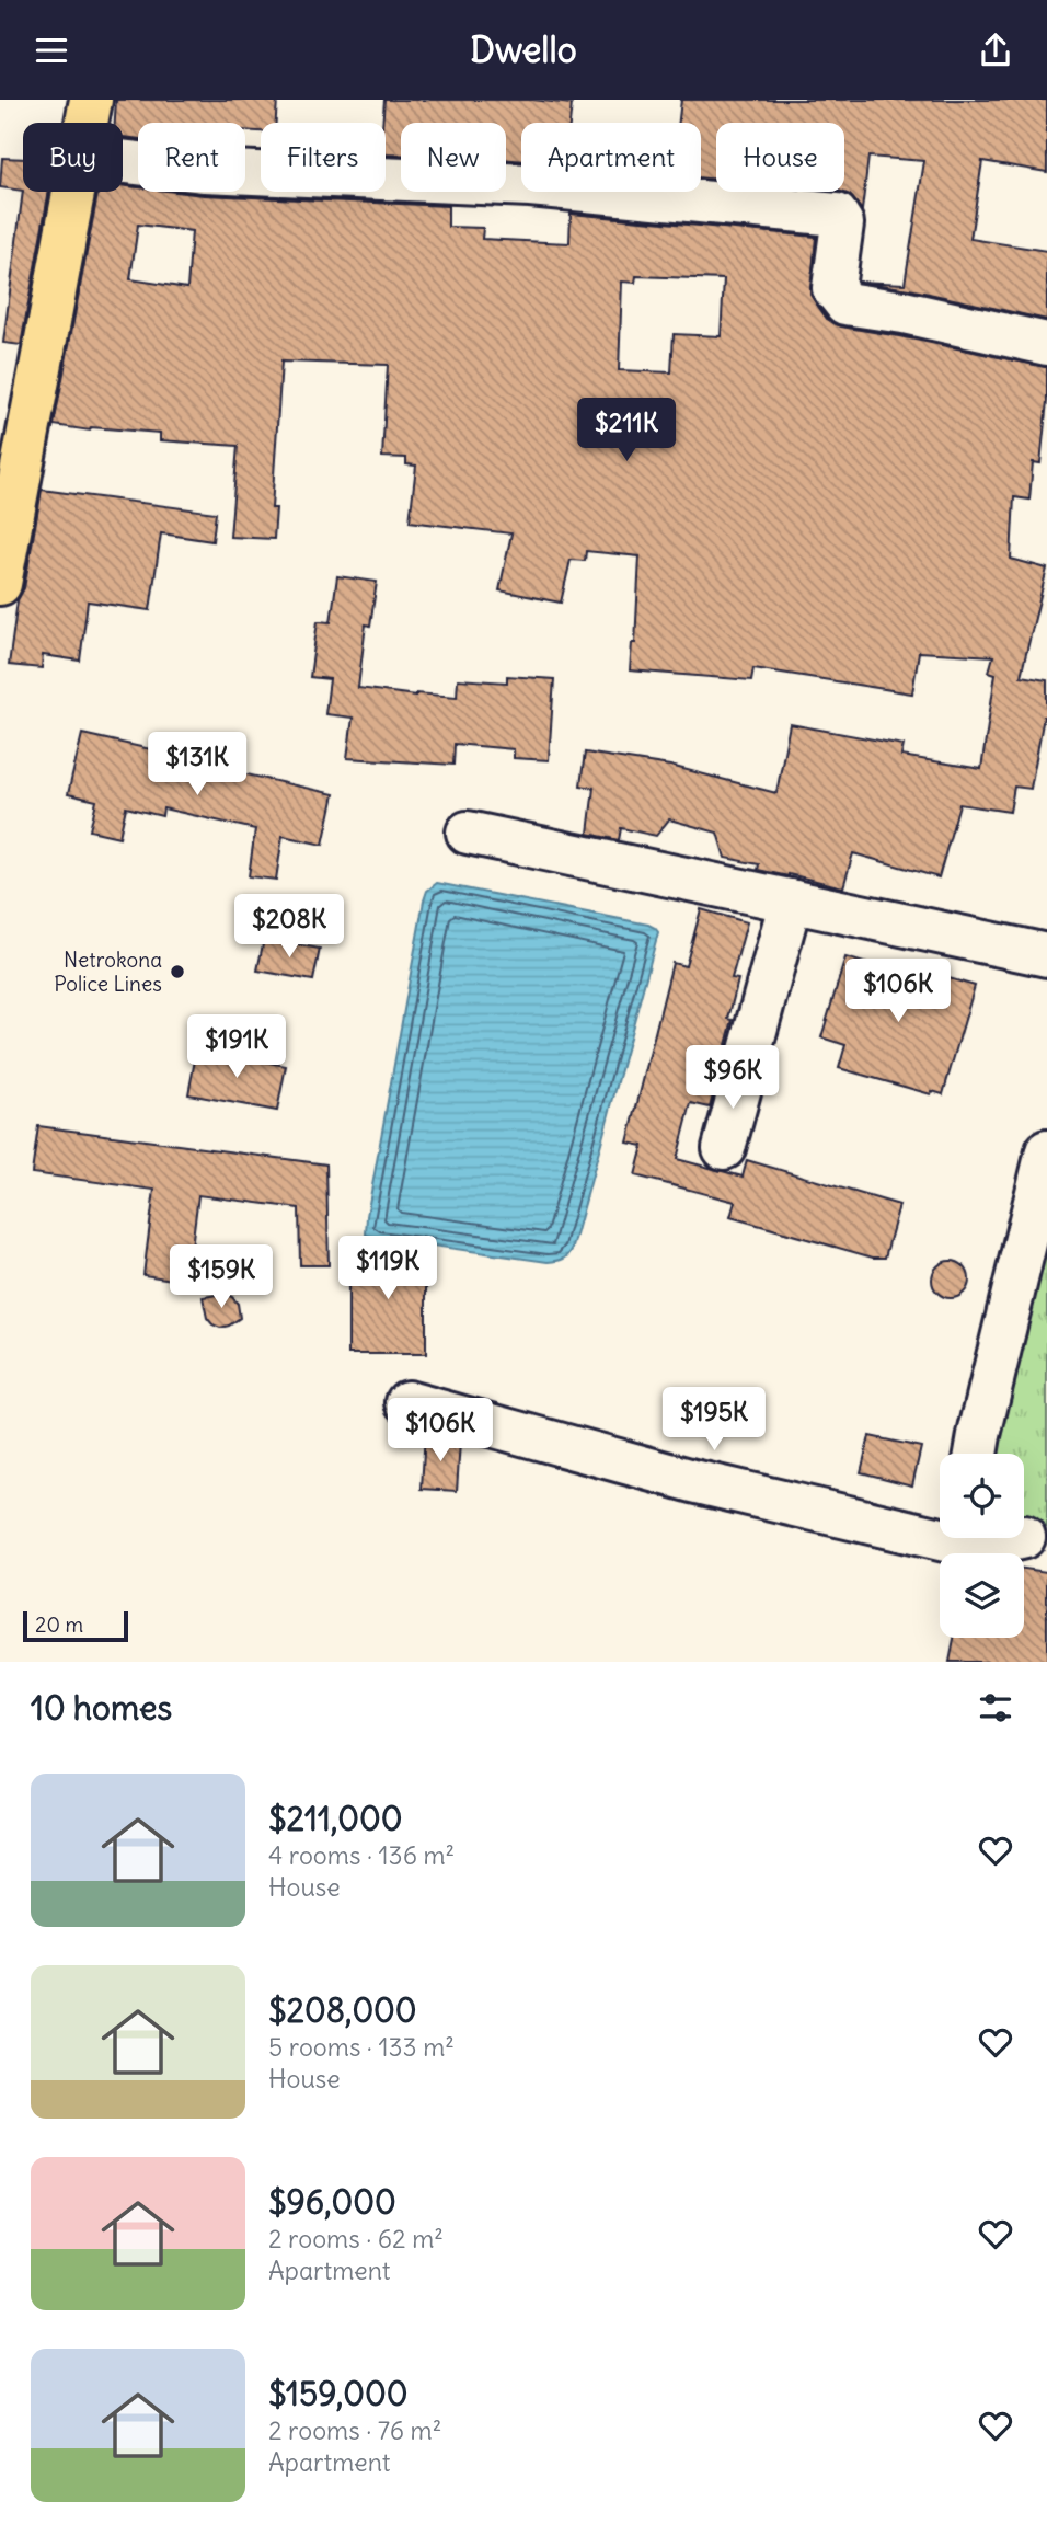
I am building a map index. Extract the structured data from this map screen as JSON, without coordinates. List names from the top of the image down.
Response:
{
  "places": ["Netrokona Police Lines"],
  "scale_bar": "20 m",
  "page": {
    "header": "Dwello",
    "chip": [
      "Buy",
      "Rent",
      "Filters",
      "New",
      "Apartment",
      "House"
    ],
    "price": [
      "$211K",
      "$131K",
      "$208K",
      "$106K",
      "$191K",
      "$96K",
      "$119K",
      "$159K",
      "$195K",
      "$106K"
    ],
    "scale": "20 m",
    "heading": "10 homes",
    "list": [
      {
        "name": "$211,000",
        "note": "4 rooms · 136 m² · House"
      },
      {
        "name": "$208,000",
        "note": "5 rooms · 133 m² · House"
      },
      {
        "name": "$96,000",
        "note": "2 rooms · 62 m² · Apartment"
      },
      {
        "name": "$159,000",
        "note": "2 rooms · 76 m² · Apartment"
      }
    ]
  }
}
